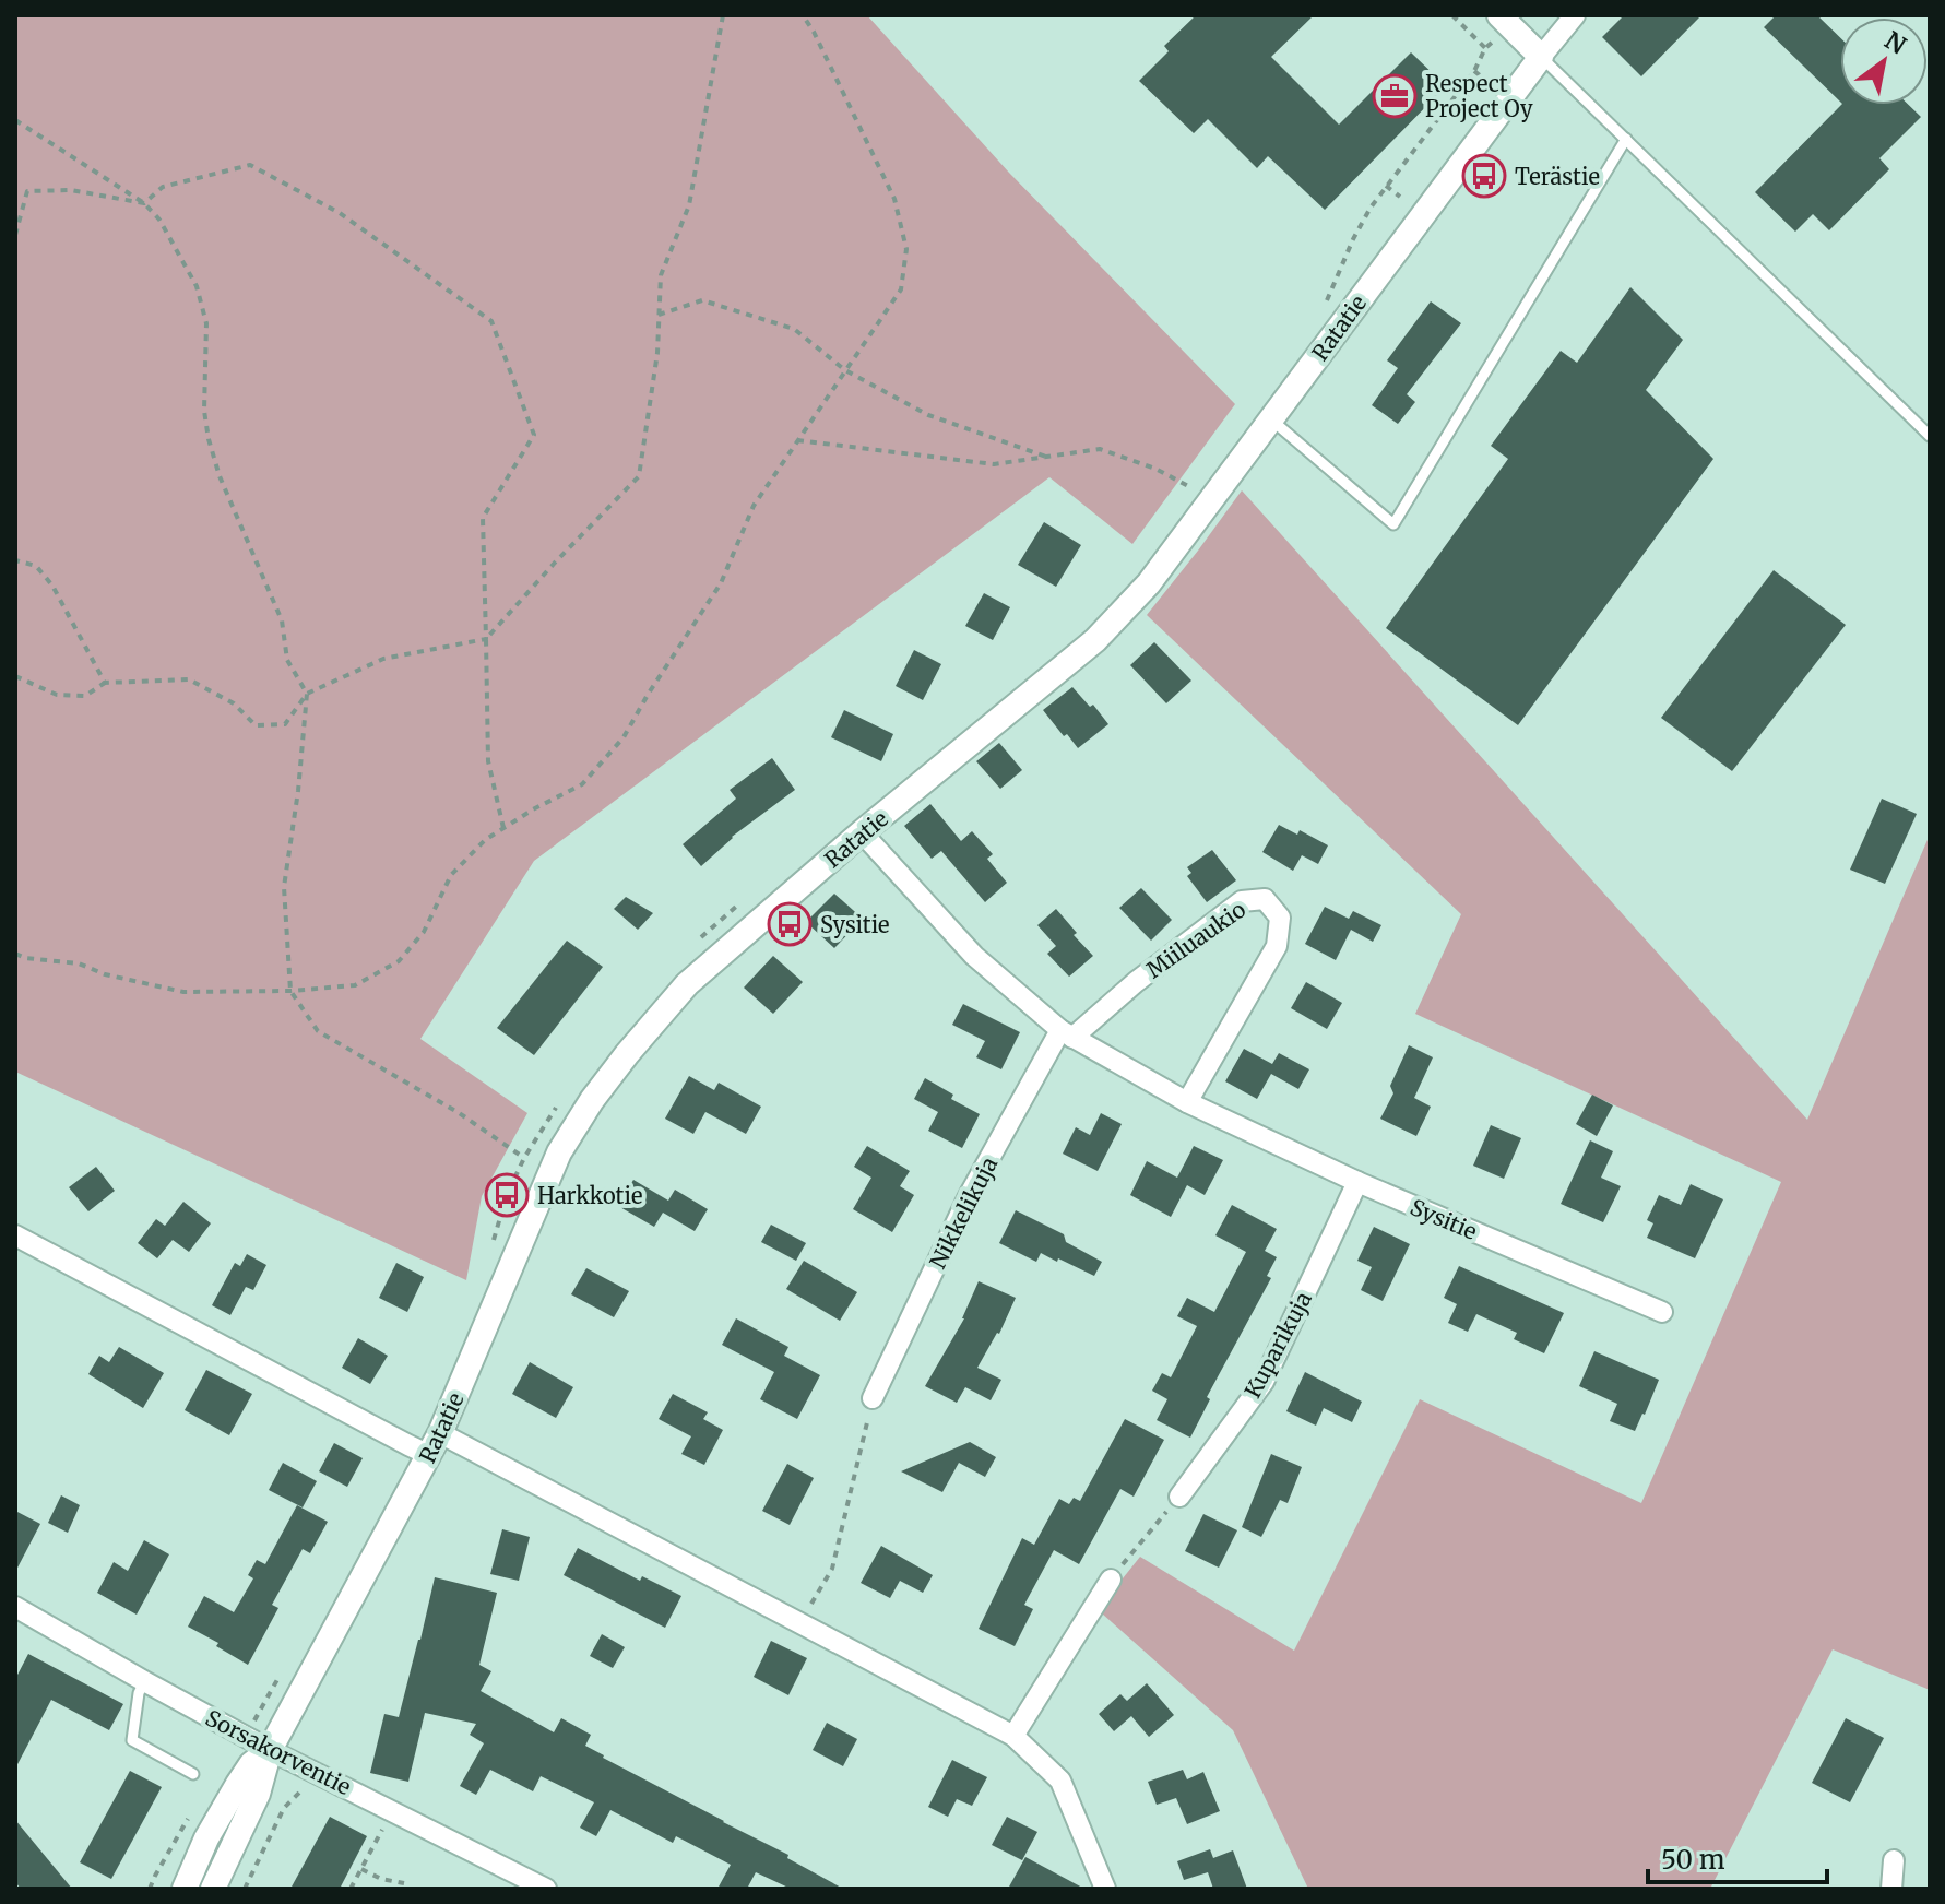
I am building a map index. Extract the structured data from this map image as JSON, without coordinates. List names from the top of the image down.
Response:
{
  "streets": {
    "street": [
      "Ratatie",
      "Miiluaukio",
      "Nikkelikuja",
      "Sysitie",
      "Kuparikuja",
      "Sorsakorventie"
    ]
  },
  "crossings": [
    ["Ratatie", "Sysitie"],
    ["Ratatie", "Sorsakorventie"],
    ["Miiluaukio", "Nikkelikuja"],
    ["Miiluaukio", "Sysitie"],
    ["Nikkelikuja", "Sysitie"],
    ["Sysitie", "Kuparikuja"]
  ],
  "places": {
    "office": ["Respect Project Oy"],
    "bus stop": ["Terästie", "Sysitie", "Harkkotie"]
  },
  "scale_bar": "50 m",
  "north": "top right"
}
